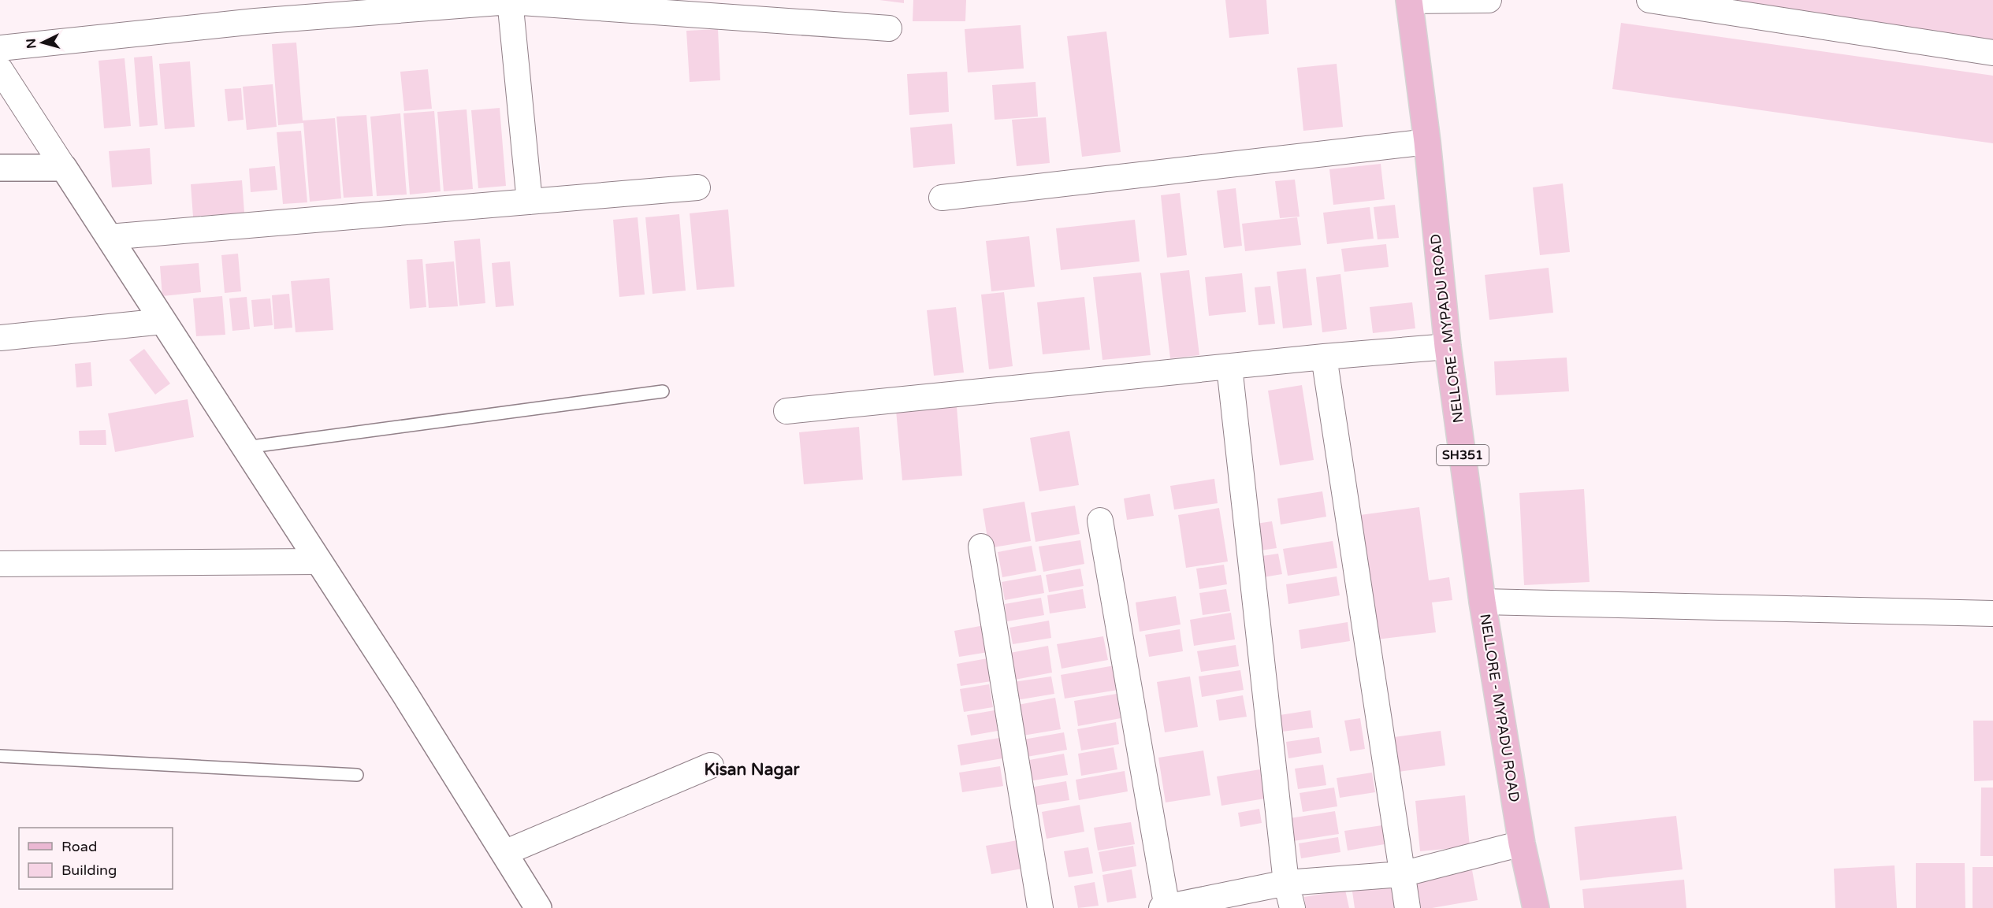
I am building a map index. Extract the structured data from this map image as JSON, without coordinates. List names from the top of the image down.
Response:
{
  "streets": {
    "main road": ["NELLORE - MYPADU ROAD", "SH351"]
  },
  "districts": ["Kisan Nagar"],
  "legend": ["Road", "Building"],
  "north": "left"
}
